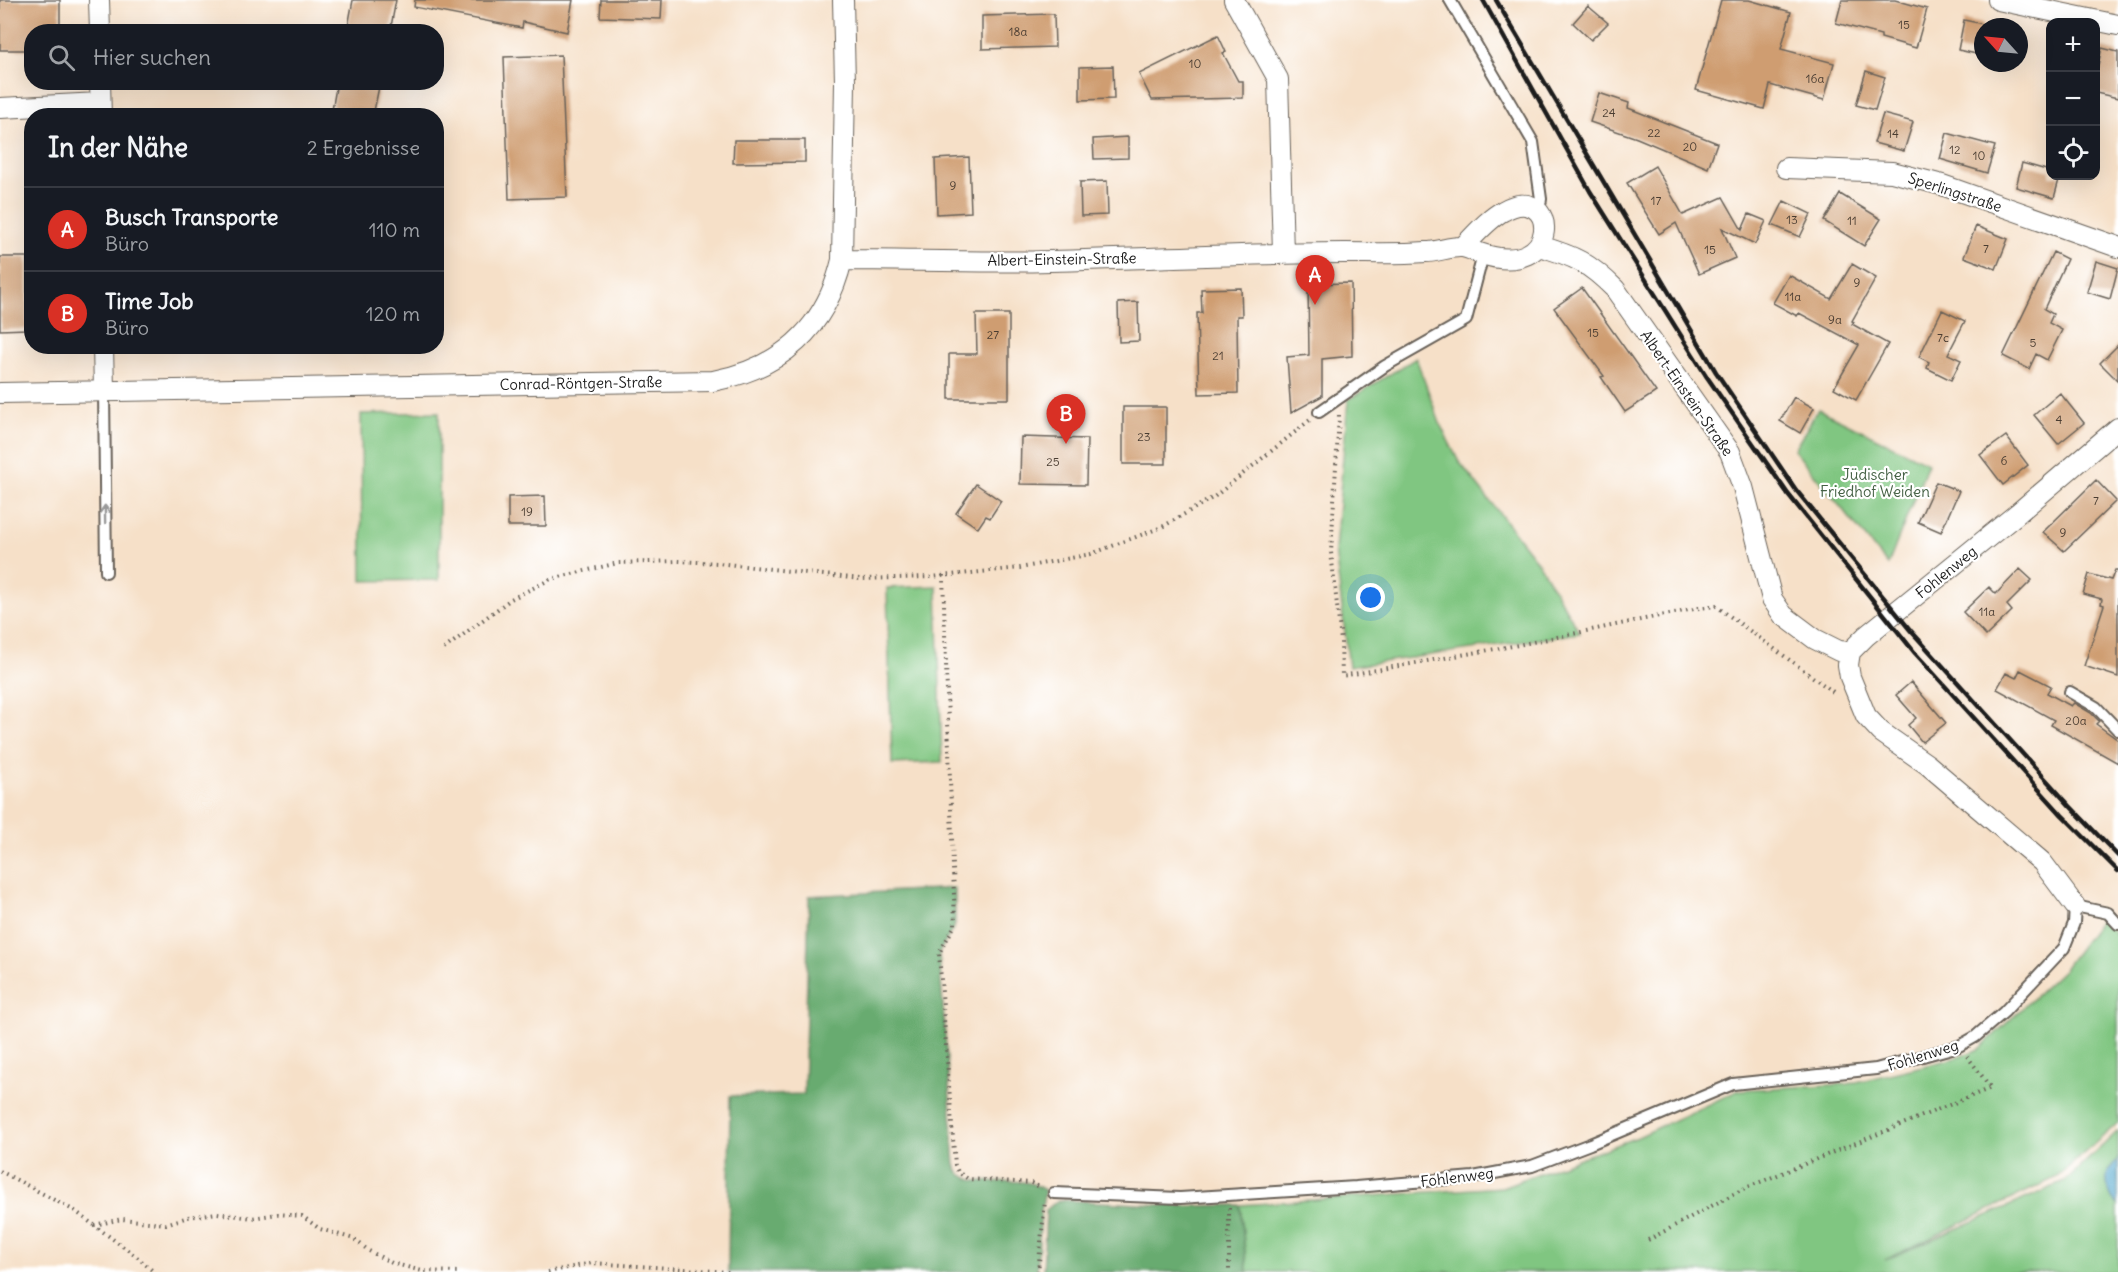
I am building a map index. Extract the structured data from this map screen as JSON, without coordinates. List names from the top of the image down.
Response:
{
  "streets": {
    "street": [
      "Sperlingstraße",
      "Albert-Einstein-Straße",
      "Conrad-Röntgen-Straße",
      "Fohlenweg"
    ]
  },
  "crossings": [
    ["Albert-Einstein-Straße", "Conrad-Röntgen-Straße"],
    ["Albert-Einstein-Straße", "Fohlenweg"]
  ],
  "parks": ["Jüdischer Friedhof Weiden"],
  "house_numbers": [
    "15",
    "18a",
    "10",
    "16a",
    "24",
    "22",
    "14",
    "20",
    "12",
    "10",
    "9",
    "17",
    "13",
    "11",
    "7",
    "15",
    "9",
    "11a",
    "9a",
    "15",
    "27",
    "7c",
    "5",
    "21",
    "4",
    "23",
    "6",
    "25",
    "7",
    "19",
    "9",
    "11a",
    "20a"
  ],
  "north": "top left",
  "page": {
    "map_buttons": ["+", "−"],
    "search": "Hier suchen",
    "heading": ["In der Nähe", "2 Ergebnisse"],
    "list": [
      {
        "mark": "A",
        "name": "Busch Transporte",
        "note": "Büro",
        "value": "110 m"
      },
      {
        "mark": "B",
        "name": "Time Job",
        "note": "Büro",
        "value": "120 m"
      }
    ],
    "pins": ["A", "B"]
  }
}
